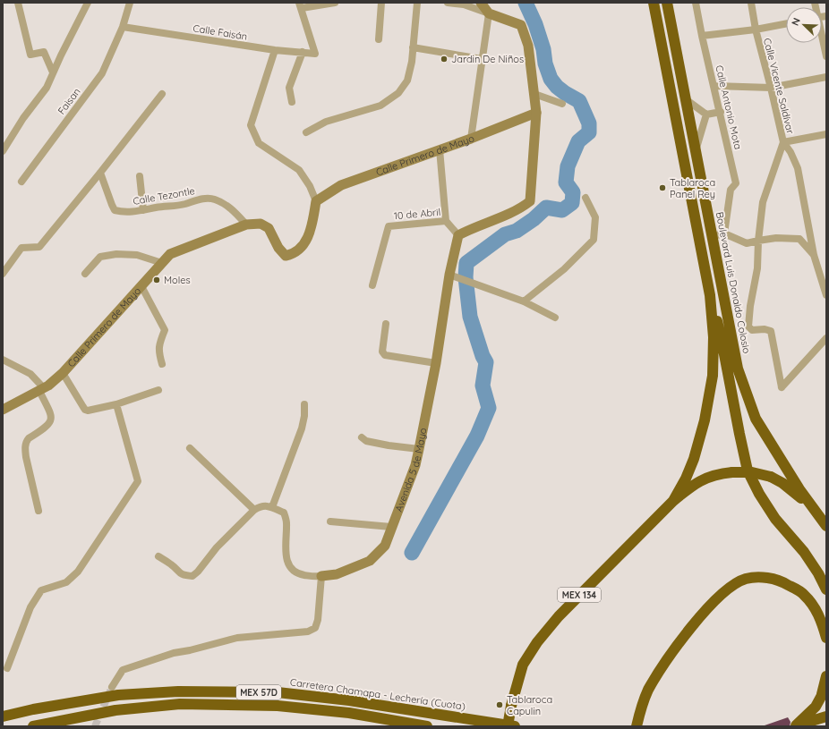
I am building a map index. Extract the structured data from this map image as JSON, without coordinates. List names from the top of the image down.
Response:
{
  "streets": {
    "highway": [
      "Boulevard Luis Donaldo Colosio",
      "MEX 134",
      "MEX 57D",
      "Carretera Chamapa - Lechería (Cuota)"
    ],
    "street": [
      "Calle Faisán",
      "Calle Vicente Saldívar",
      "Faisan",
      "Calle Antonio Mota",
      "Calle Primero de Mayo",
      "Calle Tezontle",
      "10 de Abril",
      "Avenida 5 de Mayo"
    ]
  },
  "crossings": [
    ["Calle Faisán", "Faisan"],
    ["Calle Faisán", "Calle Primero de Mayo"],
    ["Calle Primero de Mayo", "Calle Tezontle"],
    ["10 de Abril", "Avenida 5 de Mayo"]
  ],
  "places": [
    "Jardin De Niños",
    "Tablaroca Panel Rey",
    "Moles",
    "Tablaroca Capulin"
  ],
  "north": "top left"
}
